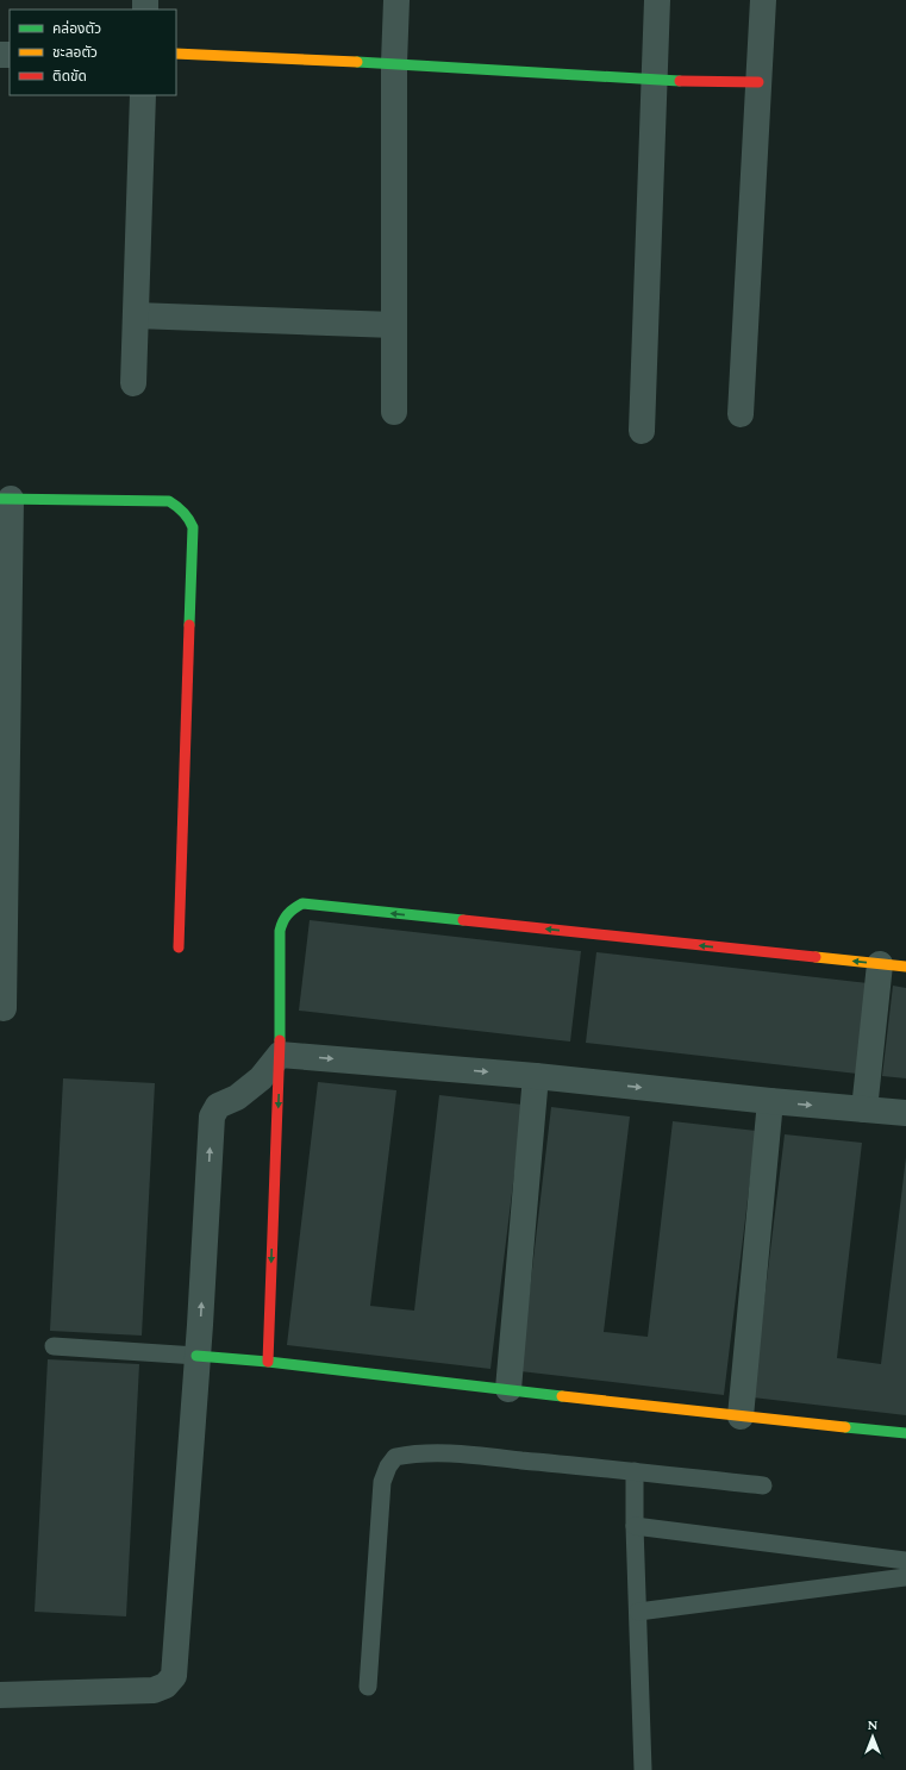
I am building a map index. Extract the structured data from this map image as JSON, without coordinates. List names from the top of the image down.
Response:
{
  "legend": ["คล่องตัว", "ชะลอตัว", "ติดขัด"],
  "north": "top"
}
